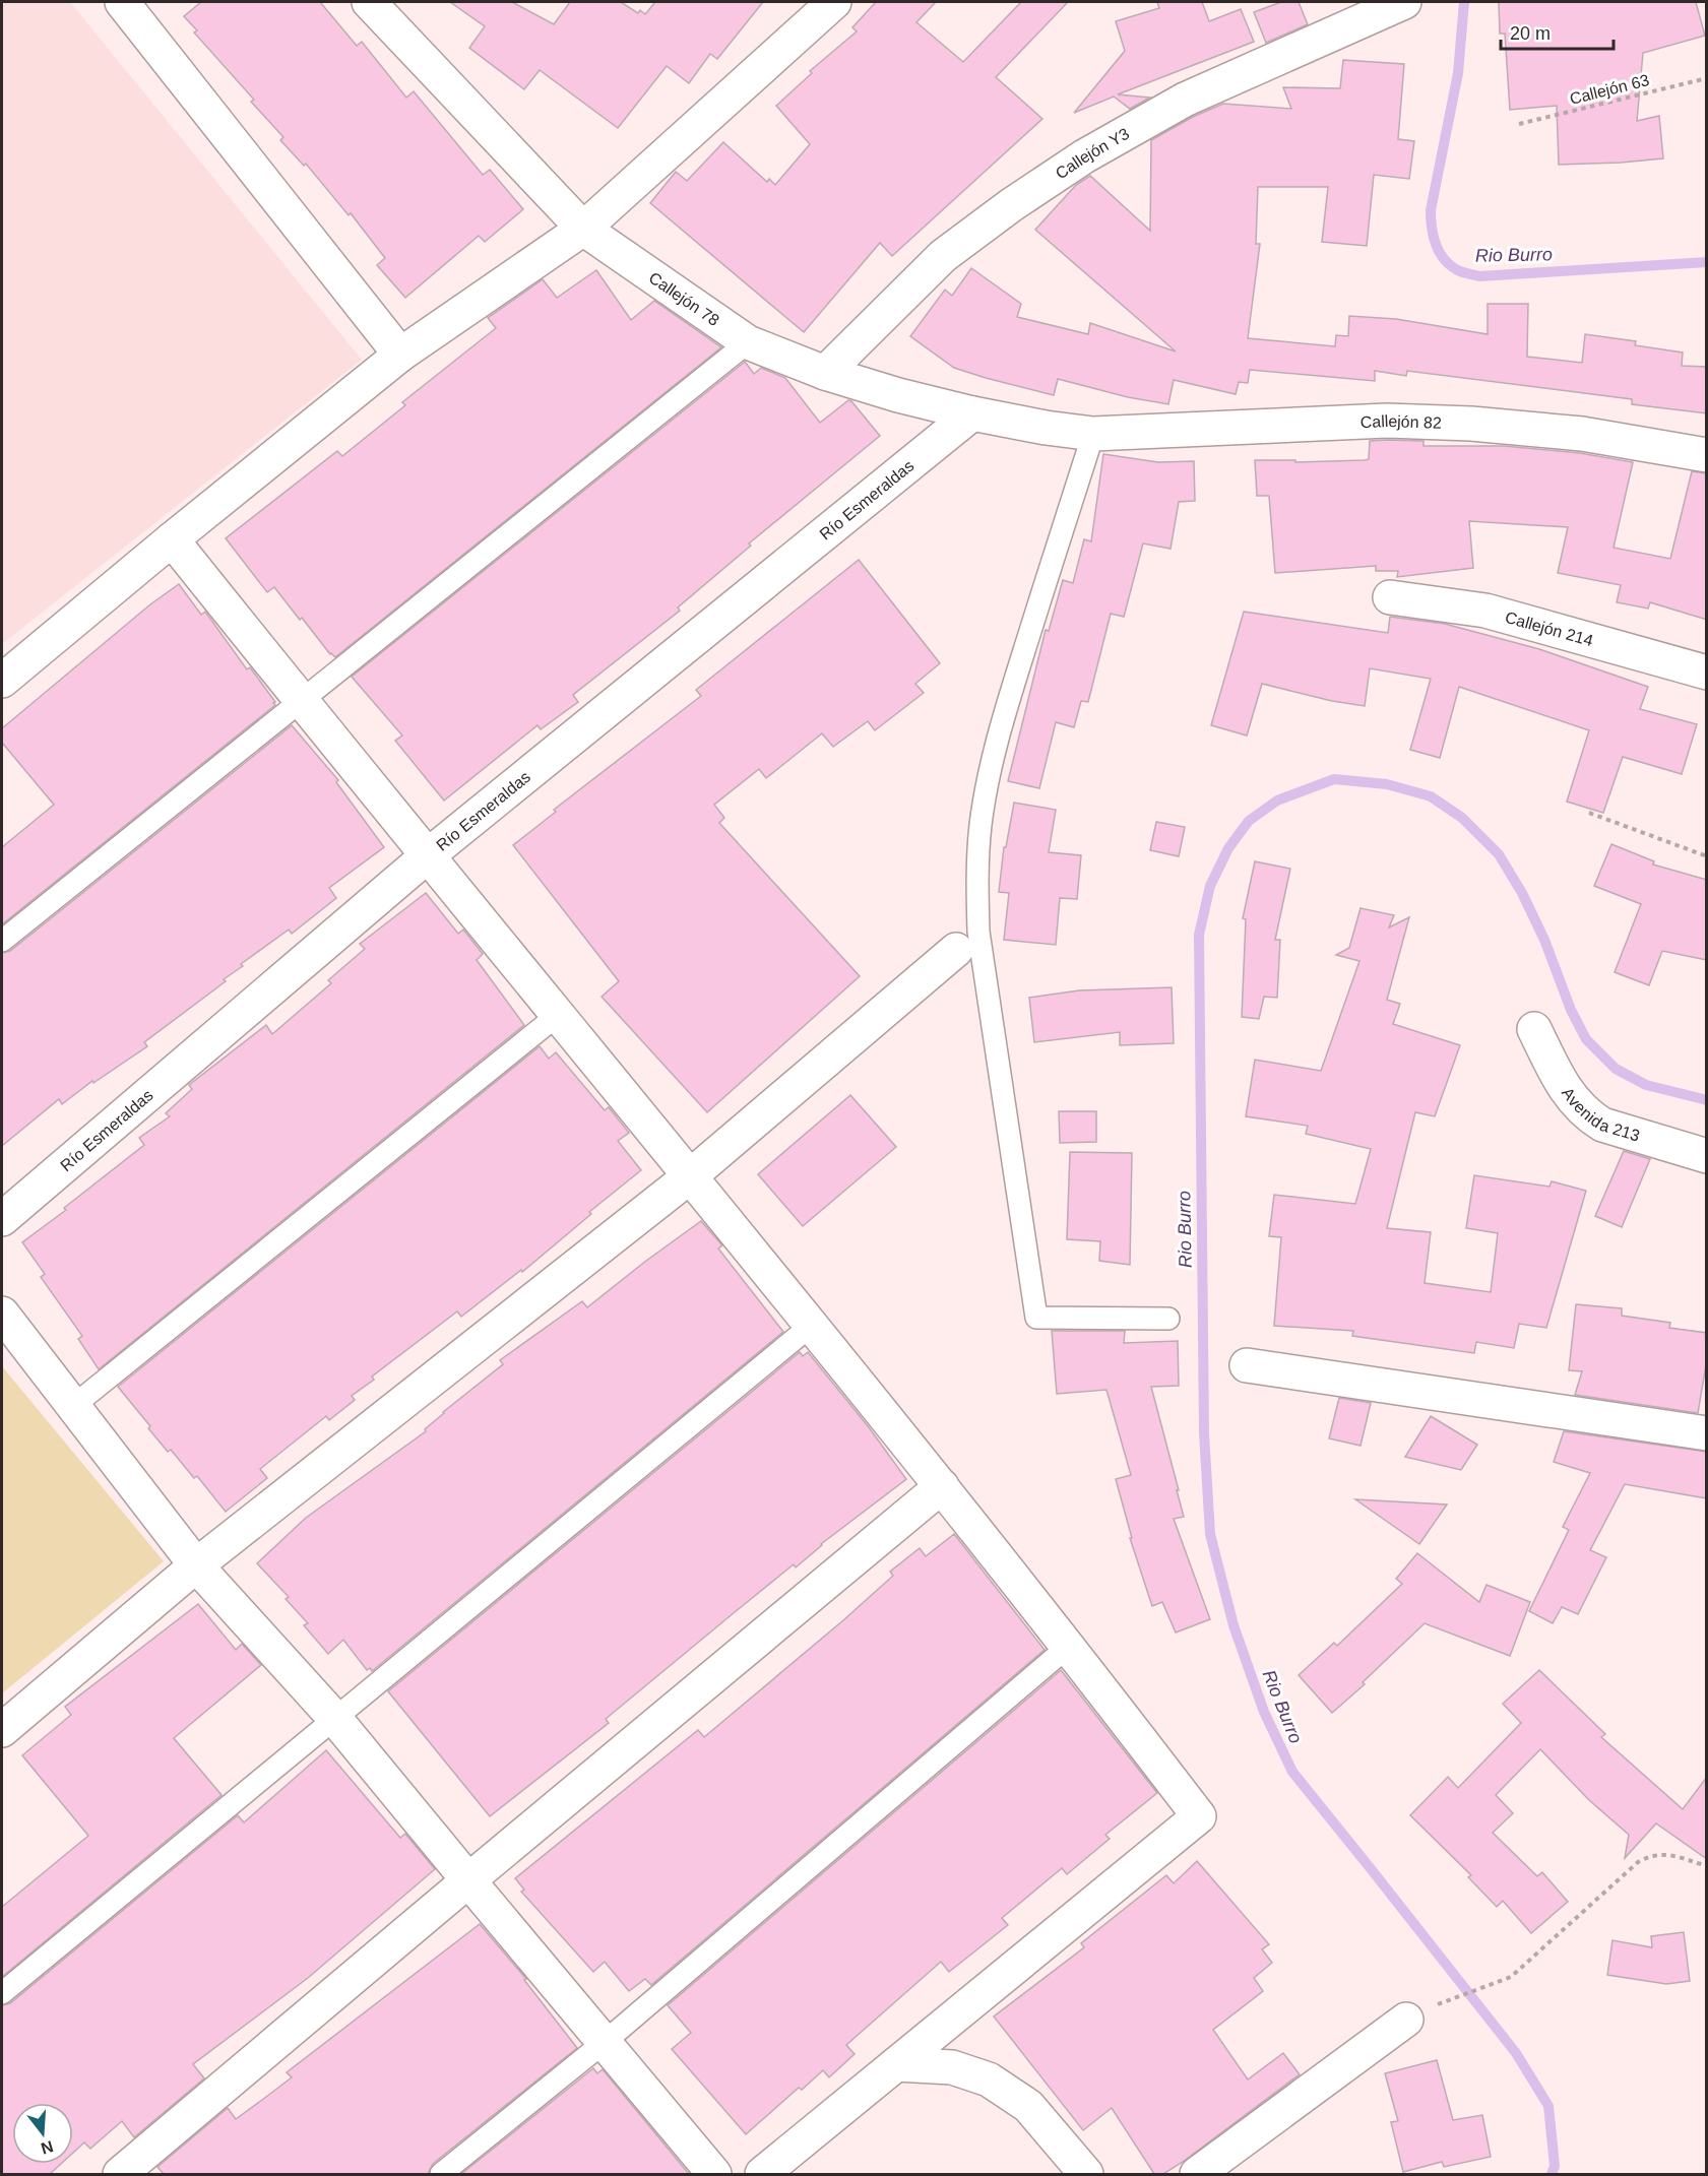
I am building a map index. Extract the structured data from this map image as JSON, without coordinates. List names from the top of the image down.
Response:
{
  "streets": {
    "street": [
      "Callejón Y3",
      "Callejón 78",
      "Callejón 82",
      "Río Esmeraldas",
      "Callejón 214",
      "Avenida 213"
    ],
    "path": ["Callejón 63"]
  },
  "crossings": [
    ["Callejón Y3", "Callejón 78"],
    ["Callejón 78", "Callejón 82"],
    ["Callejón 78", "Río Esmeraldas"]
  ],
  "water": ["Rio Burro"],
  "scale_bar": "20 m",
  "north": "bottom"
}
